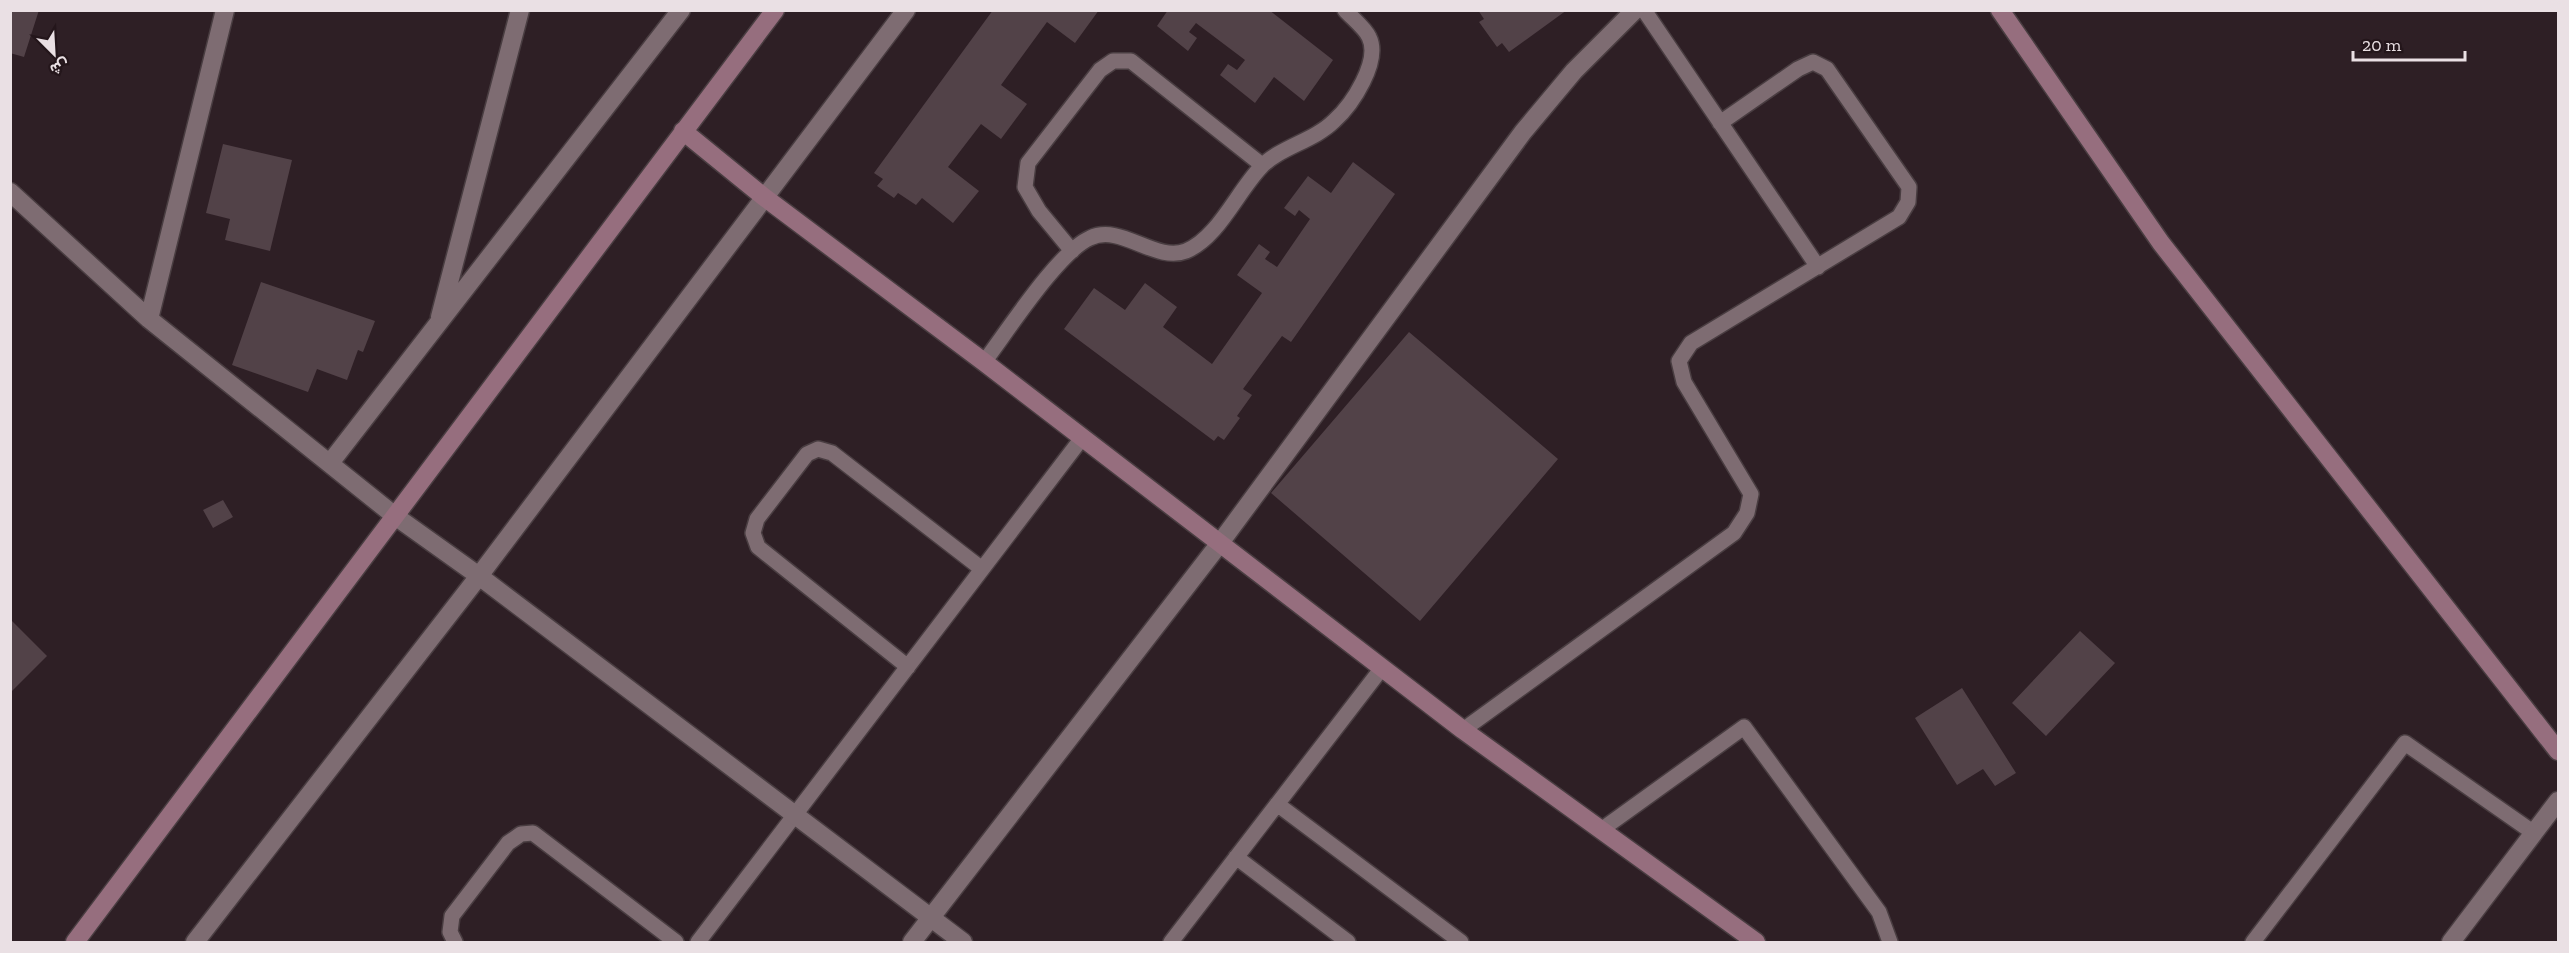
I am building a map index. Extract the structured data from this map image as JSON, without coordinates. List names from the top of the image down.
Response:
{
  "scale_bar": "20 m",
  "north": "bottom right"
}
